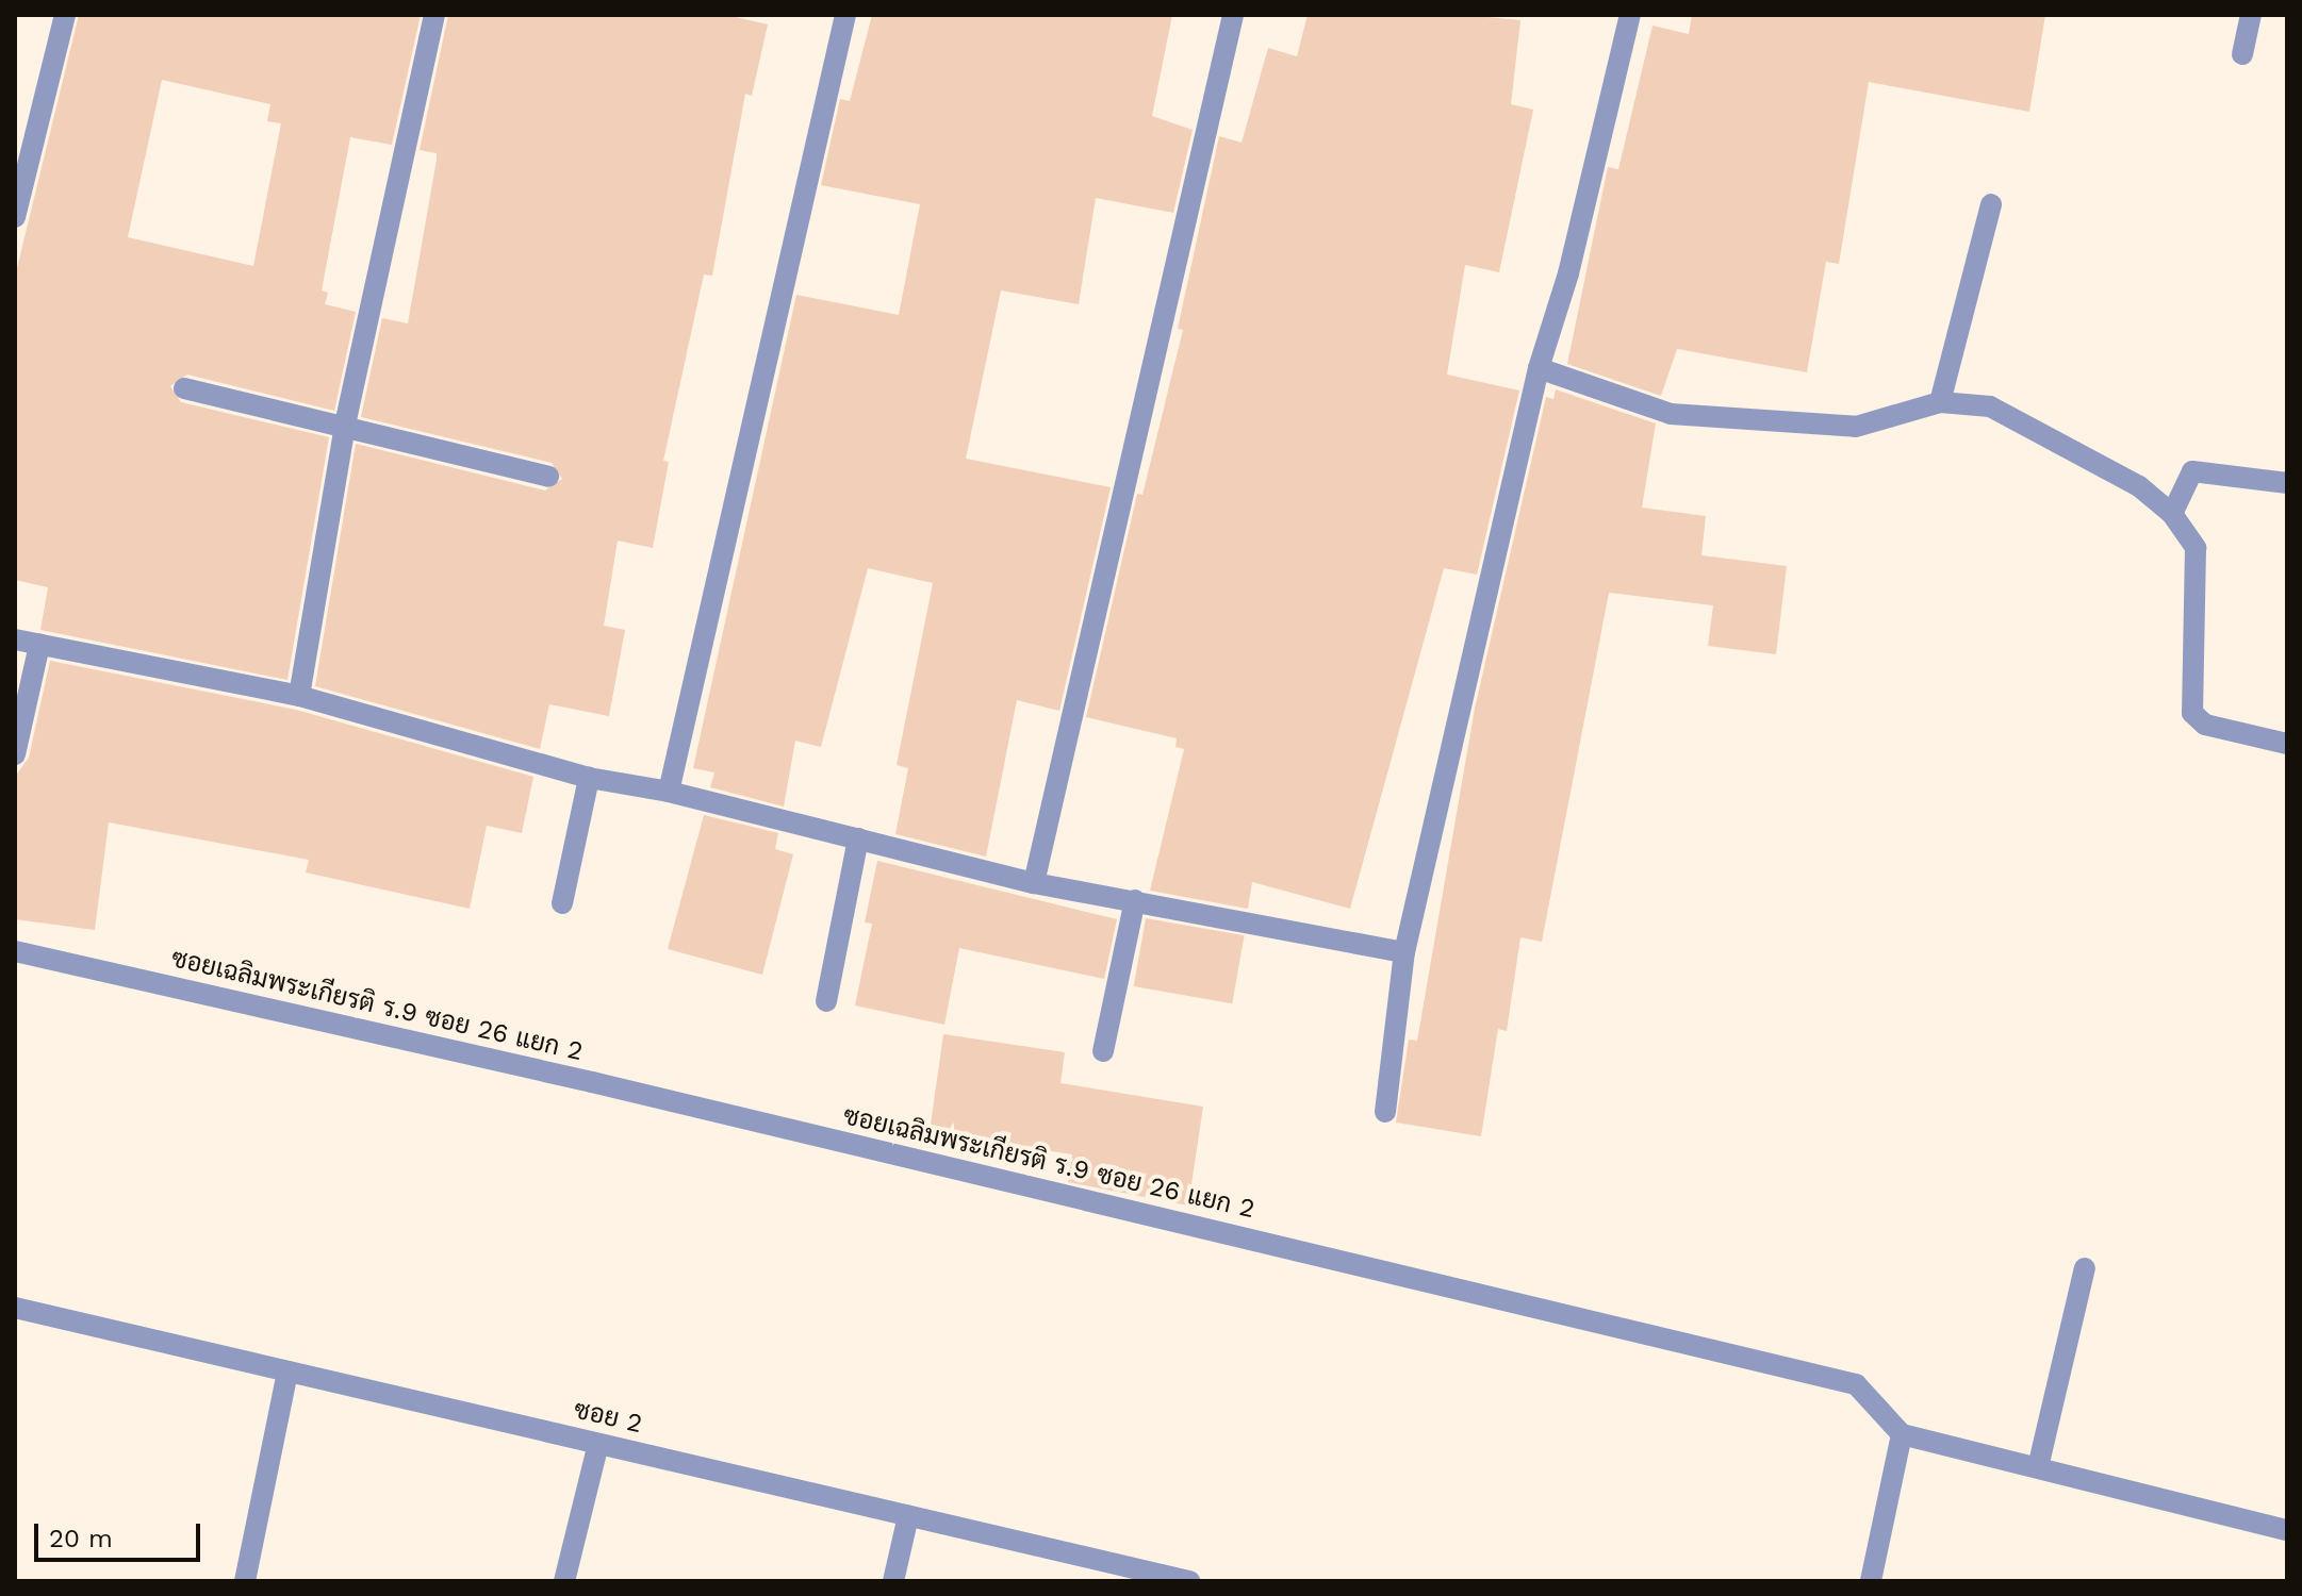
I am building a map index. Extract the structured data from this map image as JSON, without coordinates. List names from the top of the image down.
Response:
{
  "streets": {
    "street": ["ซอยเฉลิมพระเกียรติ ร.9 ซอย 26 แยก 2", "ซอย 2"]
  },
  "scale_bar": "20 m"
}
